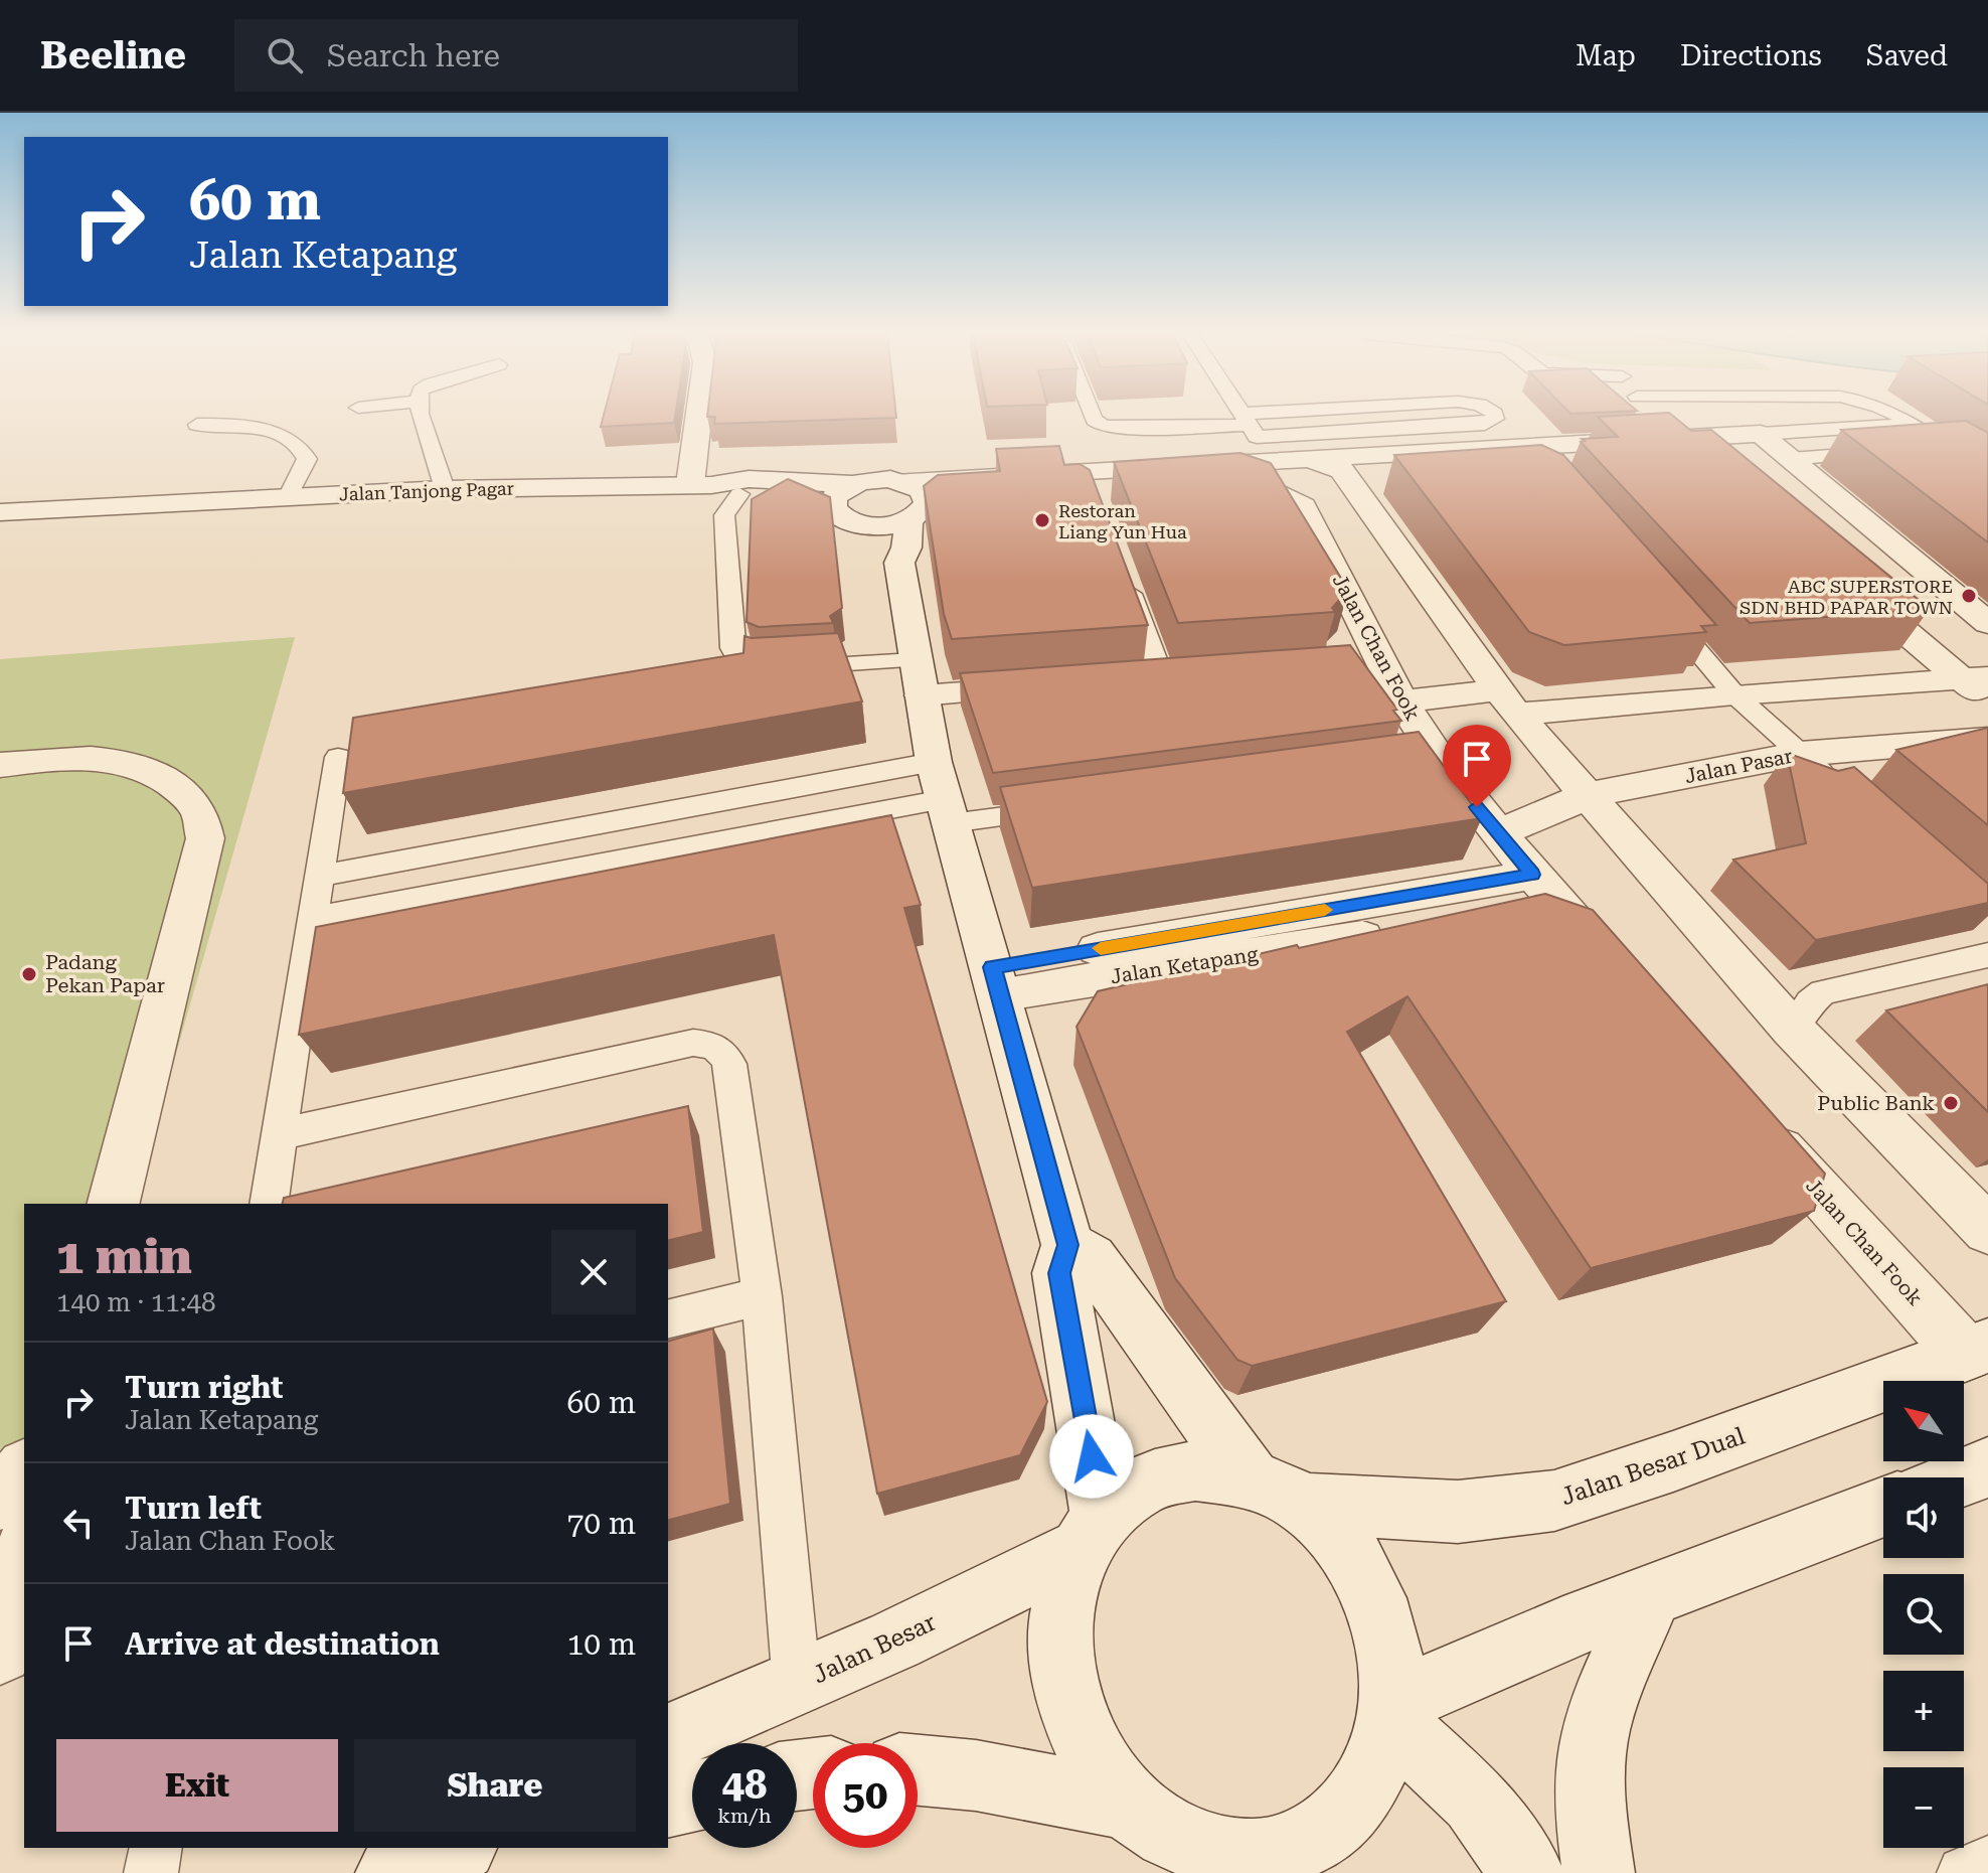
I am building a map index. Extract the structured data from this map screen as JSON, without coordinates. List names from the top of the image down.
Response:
{
  "streets": {
    "street": [
      "Jalan Tanjong Pagar",
      "Jalan Chan Fook",
      "Jalan Pasar",
      "Jalan Ketapang",
      "Jalan Besar Dual",
      "Jalan Besar"
    ]
  },
  "crossings": [
    ["Jalan Tanjong Pagar", "Jalan Chan Fook"],
    ["Jalan Chan Fook", "Jalan Pasar"],
    ["Jalan Chan Fook", "Jalan Ketapang"],
    ["Jalan Chan Fook", "Jalan Besar Dual"],
    ["Jalan Besar Dual", "Jalan Besar"]
  ],
  "places": [
    "Restoran Liang Yun Hua",
    "ABC SUPERSTORE SDN BHD PAPAR TOWN",
    "Padang Pekan Papar",
    "Public Bank"
  ],
  "north": "top left",
  "page": {
    "header": "Beeline",
    "search": "Search here",
    "nav": ["Map", "Directions", "Saved"],
    "turn": ["60 m", "Jalan Ketapang"],
    "heading": ["1 min", "140 m · 11:48"],
    "list": [
      {
        "name": "Turn right",
        "note": "Jalan Ketapang",
        "value": "60 m"
      },
      {
        "name": "Turn left",
        "note": "Jalan Chan Fook",
        "value": "70 m"
      },
      {
        "name": "Arrive at destination",
        "value": "10 m"
      }
    ],
    "map_buttons": ["+", "−"],
    "buttons": ["Exit", "Share"],
    "speed": "48 km/h",
    "limit": "50"
  }
}
